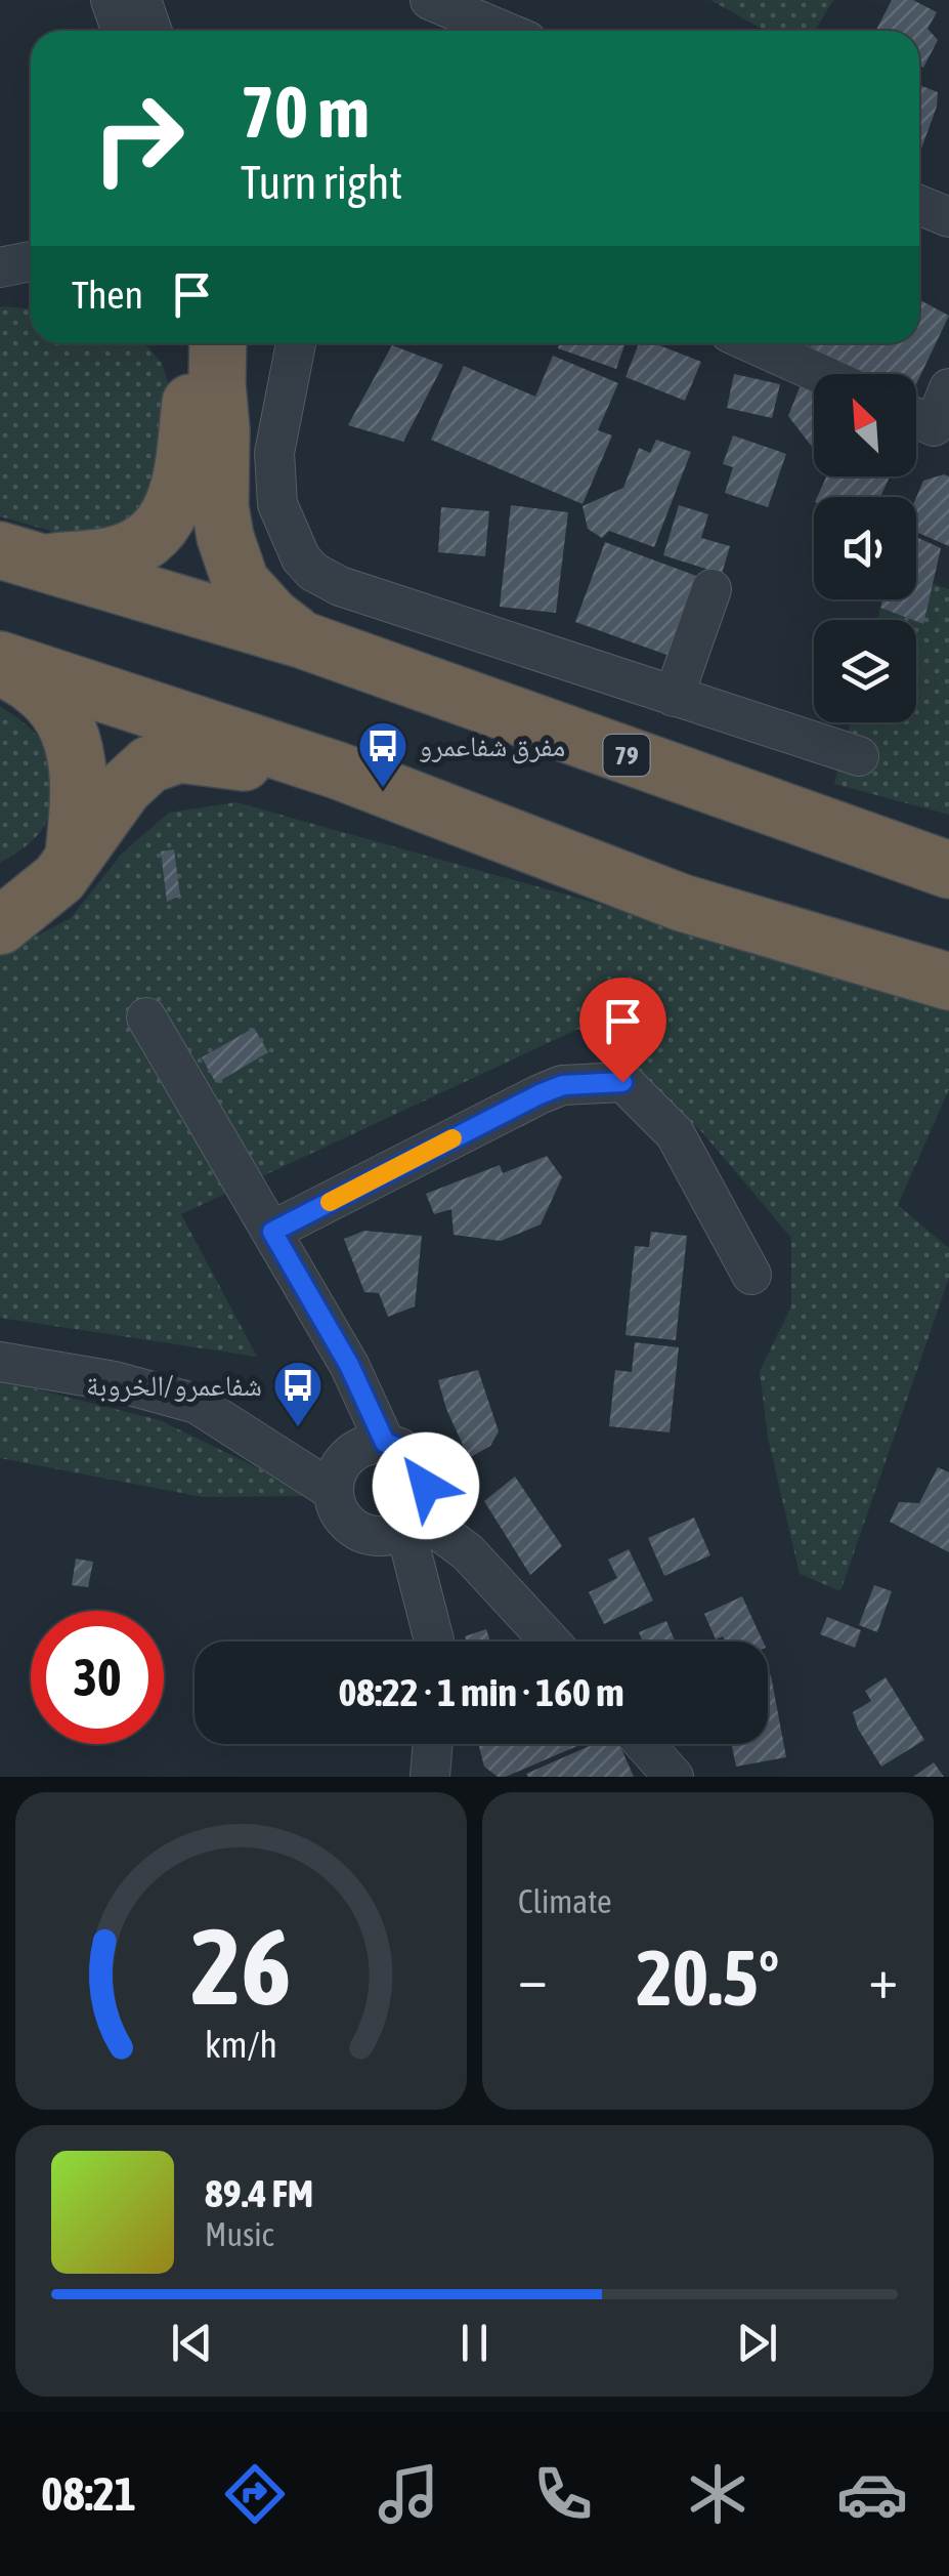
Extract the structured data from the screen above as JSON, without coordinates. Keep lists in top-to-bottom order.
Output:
{
  "streets": {
    "highway": ["79"]
  },
  "places": {
    "bus stop": ["مفرق شفاعمرو", "شفاعمرو/الخروبة"]
  },
  "north": "top left",
  "page": {
    "turn": ["70 m", "Turn right"],
    "then": "Then",
    "limit": "30",
    "trip": "08:22 · 1 min · 160 m",
    "tile": "Climate",
    "heat": ["−", "20.5°", "+"],
    "song": ["89.4 FM", "Music"],
    "tabs": "08:21",
    "gauge": ["26", "km/h"]
  }
}
